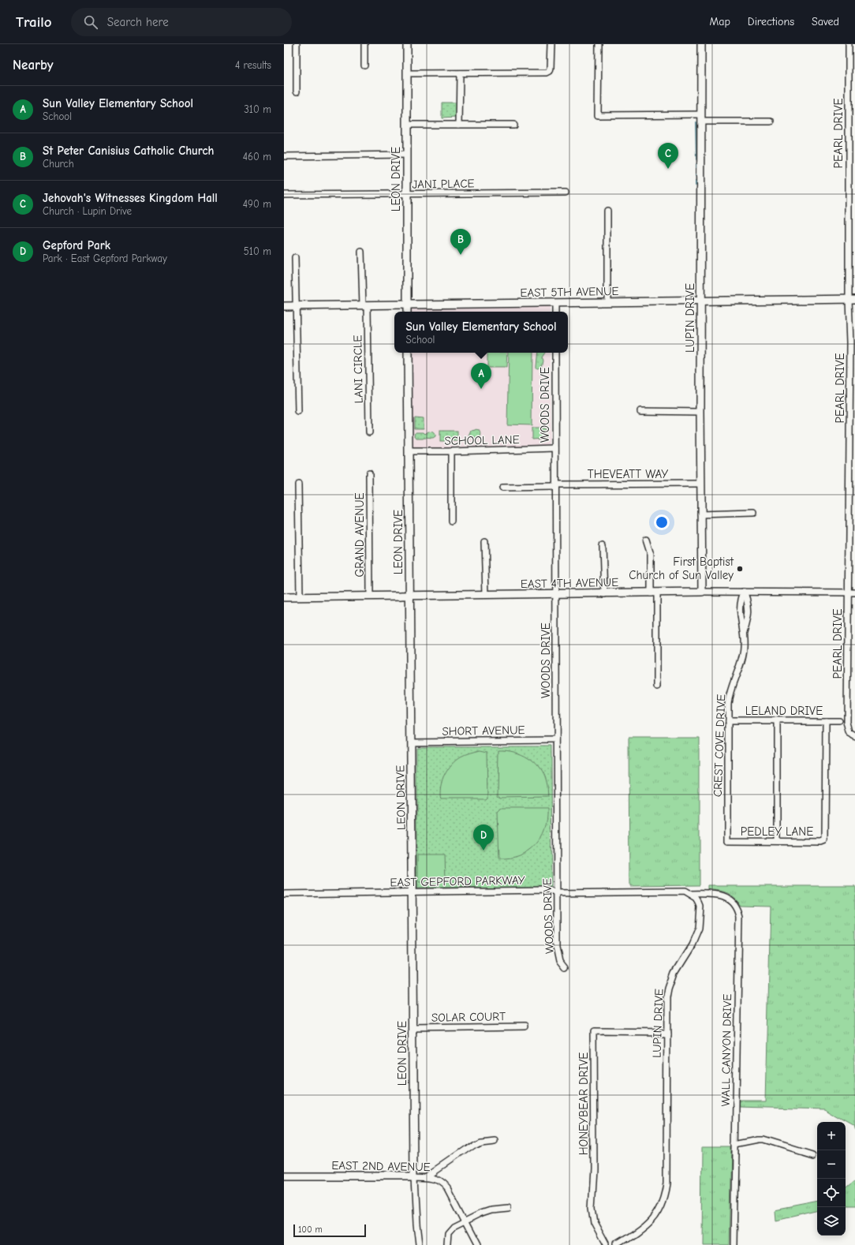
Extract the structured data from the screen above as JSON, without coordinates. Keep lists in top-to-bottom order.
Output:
{
  "streets": {
    "street": [
      "PEARL DRIVE",
      "LEON DRIVE",
      "JANI PLACE",
      "EAST 5TH AVENUE",
      "LUPIN DRIVE",
      "LANI CIRCLE",
      "WOODS DRIVE",
      "SCHOOL LANE",
      "THEVEATT WAY",
      "GRAND AVENUE",
      "EAST 4TH AVENUE",
      "LELAND DRIVE",
      "SHORT AVENUE",
      "CREST COVE DRIVE",
      "PEDLEY LANE",
      "EAST GEPFORD PARKWAY",
      "SOLAR COURT",
      "WALL CANYON DRIVE",
      "HONEYBEAR DRIVE",
      "EAST 2ND AVENUE"
    ]
  },
  "crossings": [
    ["PEARL DRIVE", "EAST 5TH AVENUE"],
    ["PEARL DRIVE", "EAST 4TH AVENUE"],
    ["LEON DRIVE", "JANI PLACE"],
    ["LEON DRIVE", "EAST 5TH AVENUE"],
    ["LEON DRIVE", "SCHOOL LANE"],
    ["LEON DRIVE", "EAST 4TH AVENUE"],
    ["LEON DRIVE", "SHORT AVENUE"],
    ["LEON DRIVE", "EAST GEPFORD PARKWAY"],
    ["LEON DRIVE", "SOLAR COURT"],
    ["LEON DRIVE", "EAST 2ND AVENUE"],
    ["EAST 5TH AVENUE", "LUPIN DRIVE"],
    ["EAST 5TH AVENUE", "LANI CIRCLE"],
    ["LUPIN DRIVE", "THEVEATT WAY"],
    ["LUPIN DRIVE", "EAST 4TH AVENUE"],
    ["LUPIN DRIVE", "EAST GEPFORD PARKWAY"],
    ["LUPIN DRIVE", "WALL CANYON DRIVE"],
    ["LUPIN DRIVE", "HONEYBEAR DRIVE"],
    ["WOODS DRIVE", "SCHOOL LANE"],
    ["WOODS DRIVE", "THEVEATT WAY"],
    ["WOODS DRIVE", "EAST 4TH AVENUE"],
    ["WOODS DRIVE", "SHORT AVENUE"],
    ["WOODS DRIVE", "EAST GEPFORD PARKWAY"],
    ["GRAND AVENUE", "EAST 4TH AVENUE"],
    ["EAST 4TH AVENUE", "CREST COVE DRIVE"],
    ["LELAND DRIVE", "CREST COVE DRIVE"],
    ["LELAND DRIVE", "PEDLEY LANE"],
    ["CREST COVE DRIVE", "PEDLEY LANE"],
    ["EAST GEPFORD PARKWAY", "WALL CANYON DRIVE"]
  ],
  "places": ["First Baptist Church of Sun Valley"],
  "scale_bar": "100 m",
  "page": {
    "header": "Trailo",
    "search": "Search here",
    "nav": ["Map", "Directions", "Saved"],
    "heading": ["Nearby", "4 results"],
    "list": [
      {
        "mark": "A",
        "name": "Sun Valley Elementary School",
        "note": "School",
        "value": "310 m"
      },
      {
        "mark": "B",
        "name": "St Peter Canisius Catholic Church",
        "note": "Church",
        "value": "460 m"
      },
      {
        "mark": "C",
        "name": "Jehovah's Witnesses Kingdom Hall",
        "note": "Church · Lupin Drive",
        "value": "490 m"
      },
      {
        "mark": "D",
        "name": "Gepford Park",
        "note": "Park · East Gepford Parkway",
        "value": "510 m"
      }
    ],
    "pins": [
      "C",
      "B",
      "A",
      "D"
    ],
    "popup": ["Sun Valley Elementary School", "School"],
    "map_buttons": ["+", "−"],
    "scale": "100 m"
  }
}
